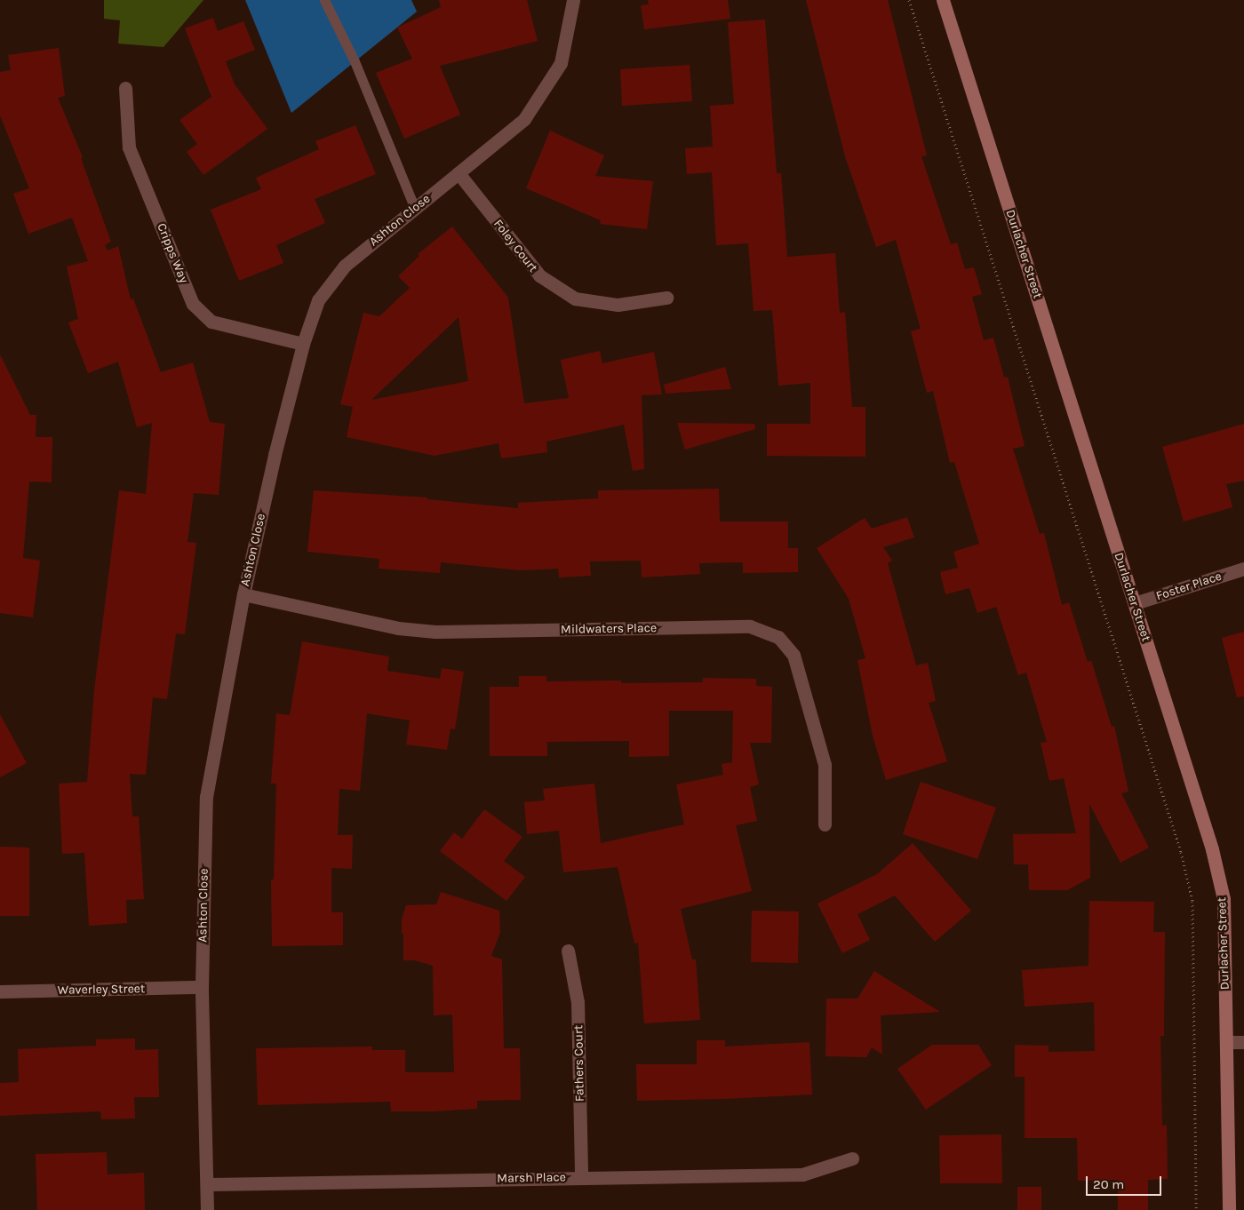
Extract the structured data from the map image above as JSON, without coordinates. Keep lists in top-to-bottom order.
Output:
{
  "streets": {
    "street": [
      "Ashton Close",
      "Foley Court",
      "Cripps Way",
      "Durlacher Street",
      "Foster Place",
      "Mildwaters Place",
      "Waverley Street",
      "Fathers Court",
      "Marsh Place"
    ]
  },
  "crossings": [
    ["Ashton Close", "Foley Court"],
    ["Ashton Close", "Cripps Way"],
    ["Ashton Close", "Mildwaters Place"],
    ["Ashton Close", "Waverley Street"],
    ["Ashton Close", "Marsh Place"],
    ["Durlacher Street", "Foster Place"],
    ["Fathers Court", "Marsh Place"]
  ],
  "scale_bar": "20 m"
}
